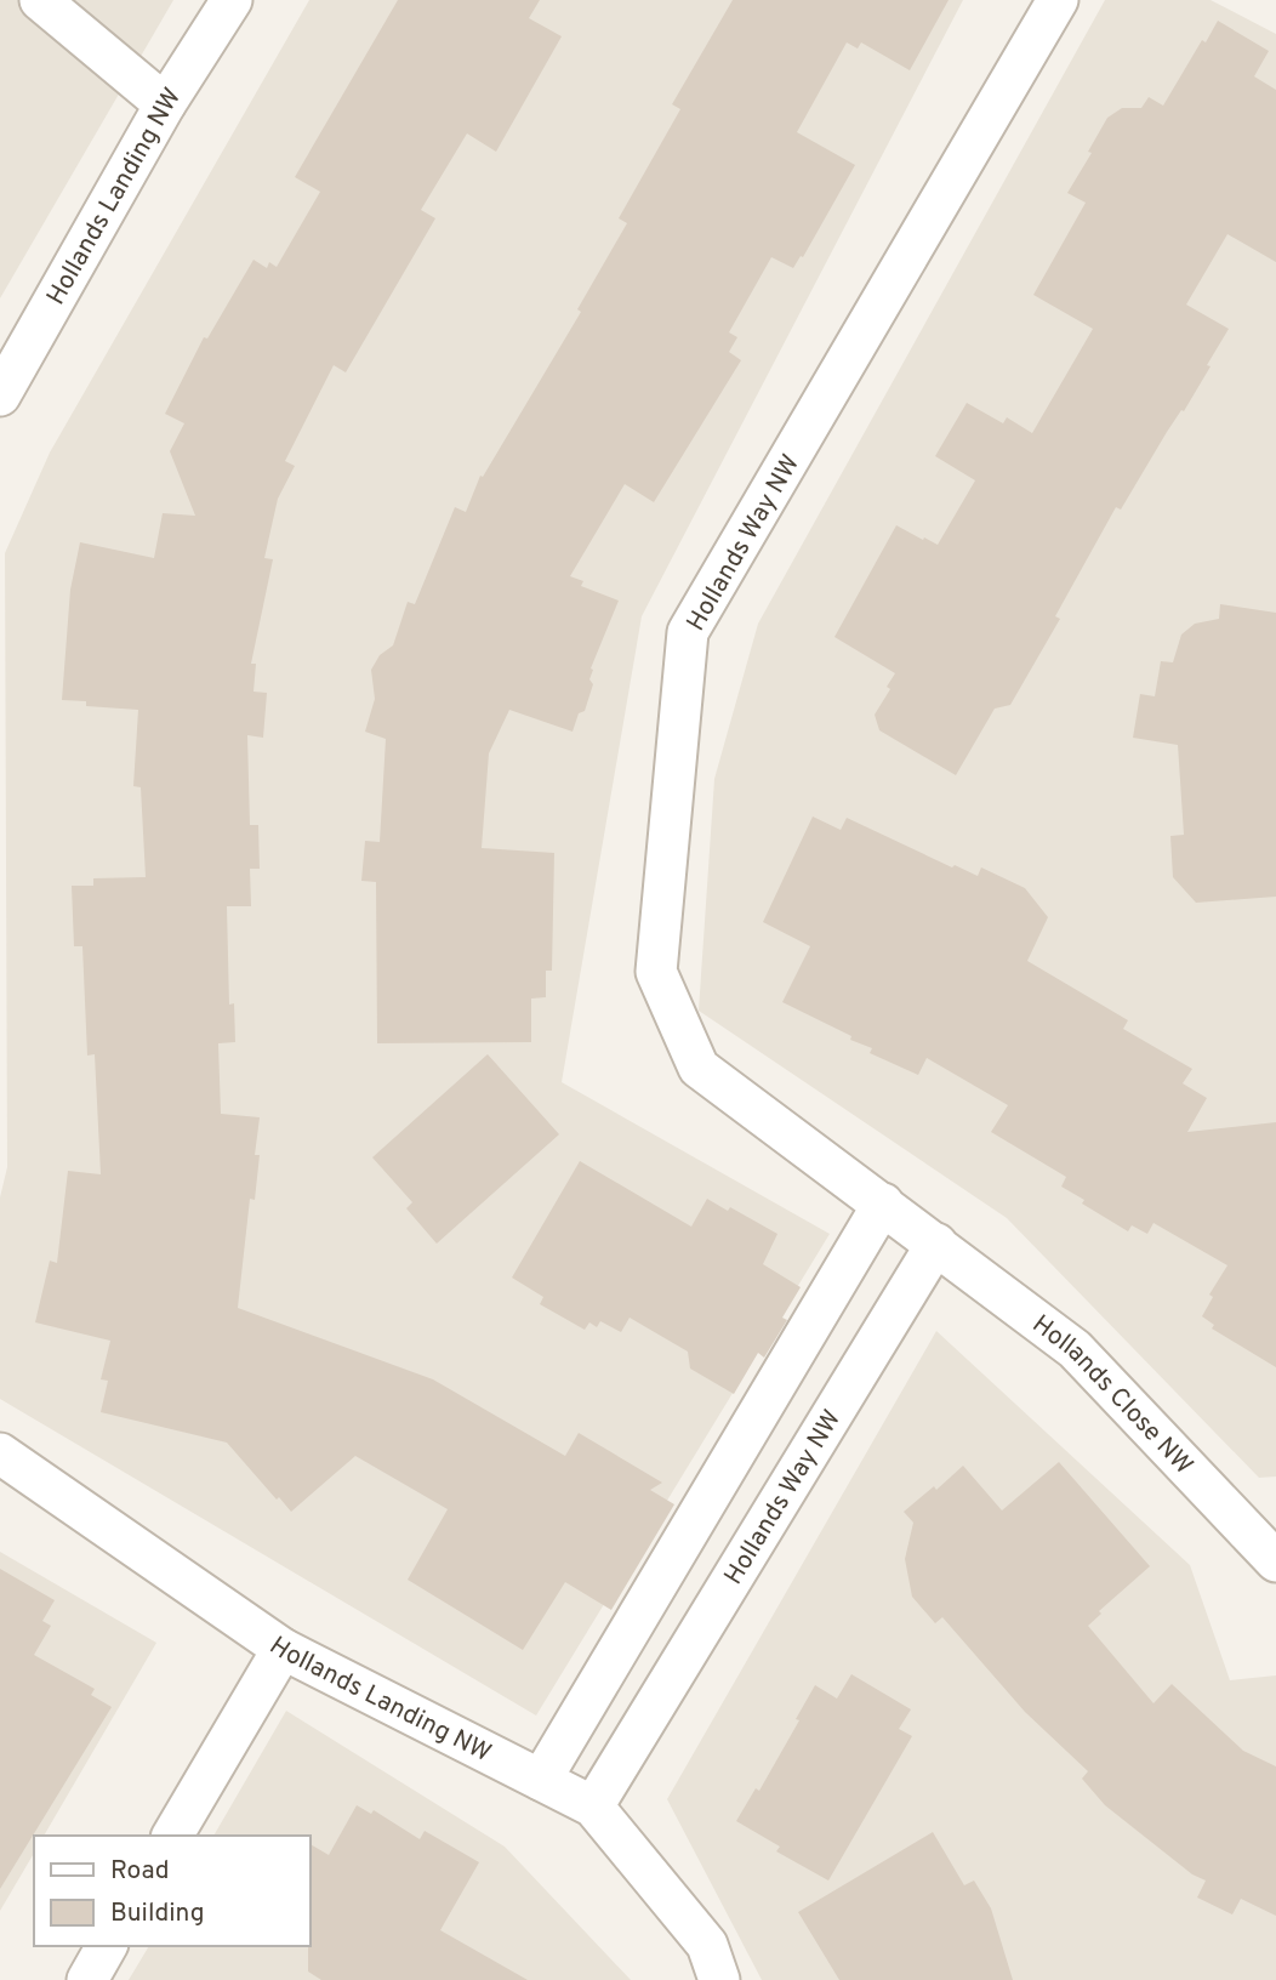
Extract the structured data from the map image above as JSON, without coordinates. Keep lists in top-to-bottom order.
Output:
{
  "streets": {
    "street": ["Hollands Landing NW", "Hollands Way NW", "Hollands Close NW"]
  },
  "crossings": [
    ["Hollands Landing NW", "Hollands Way NW"],
    ["Hollands Way NW", "Hollands Close NW"]
  ],
  "legend": ["Road", "Building"]
}
